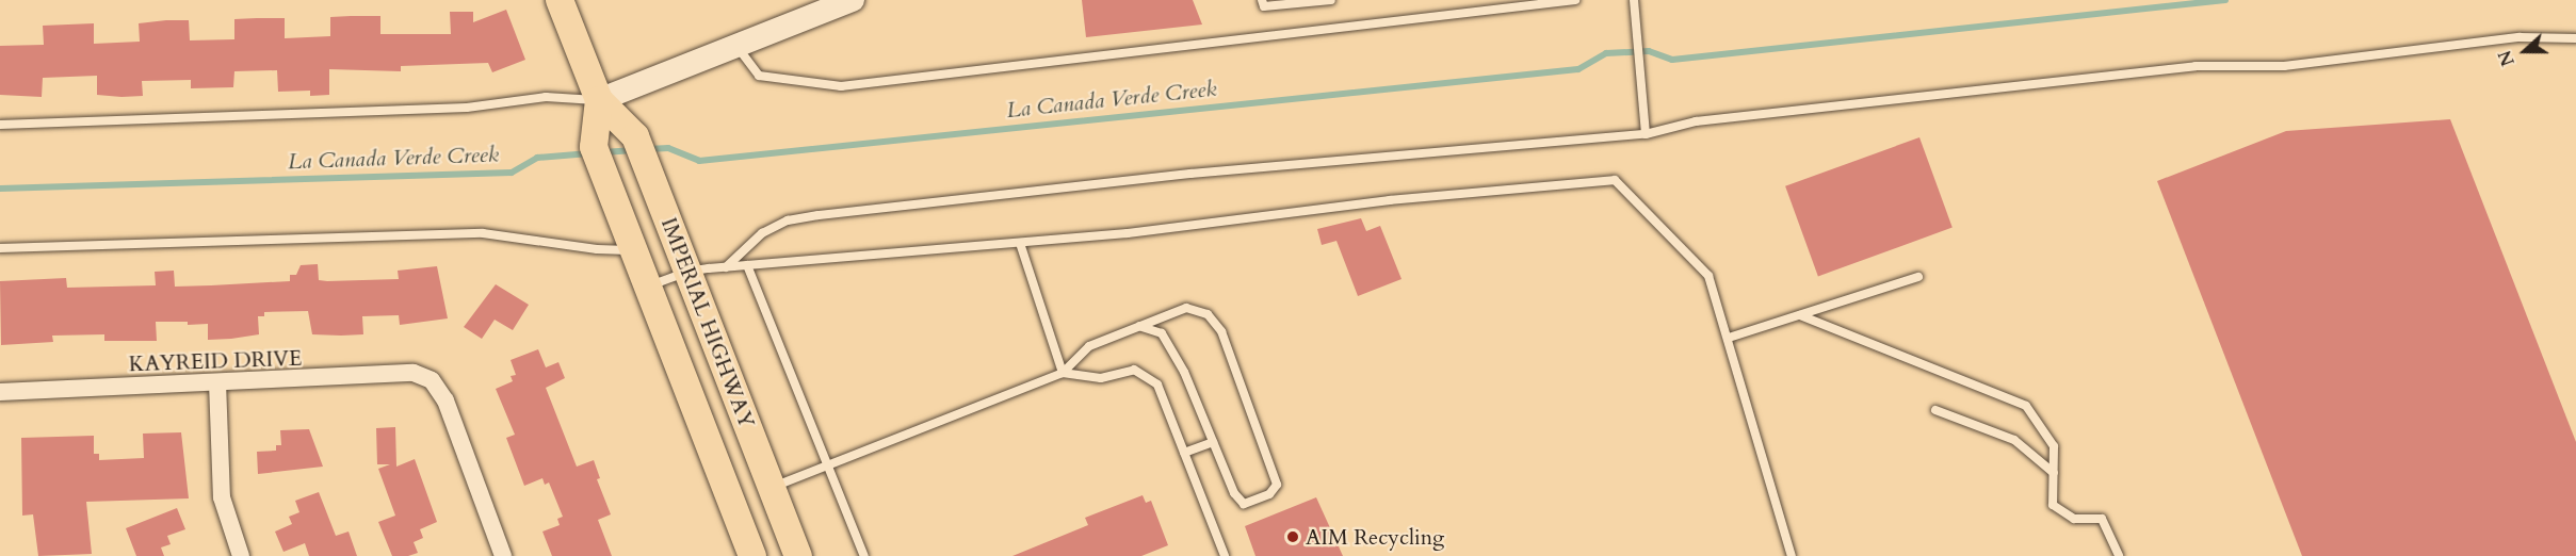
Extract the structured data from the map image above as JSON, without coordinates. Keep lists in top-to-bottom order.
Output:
{
  "streets": {
    "main road": ["IMPERIAL HIGHWAY"],
    "street": ["KAYREID DRIVE"]
  },
  "water": ["La Canada Verde Creek"],
  "places": ["AIM Recycling"],
  "north": "left"
}
